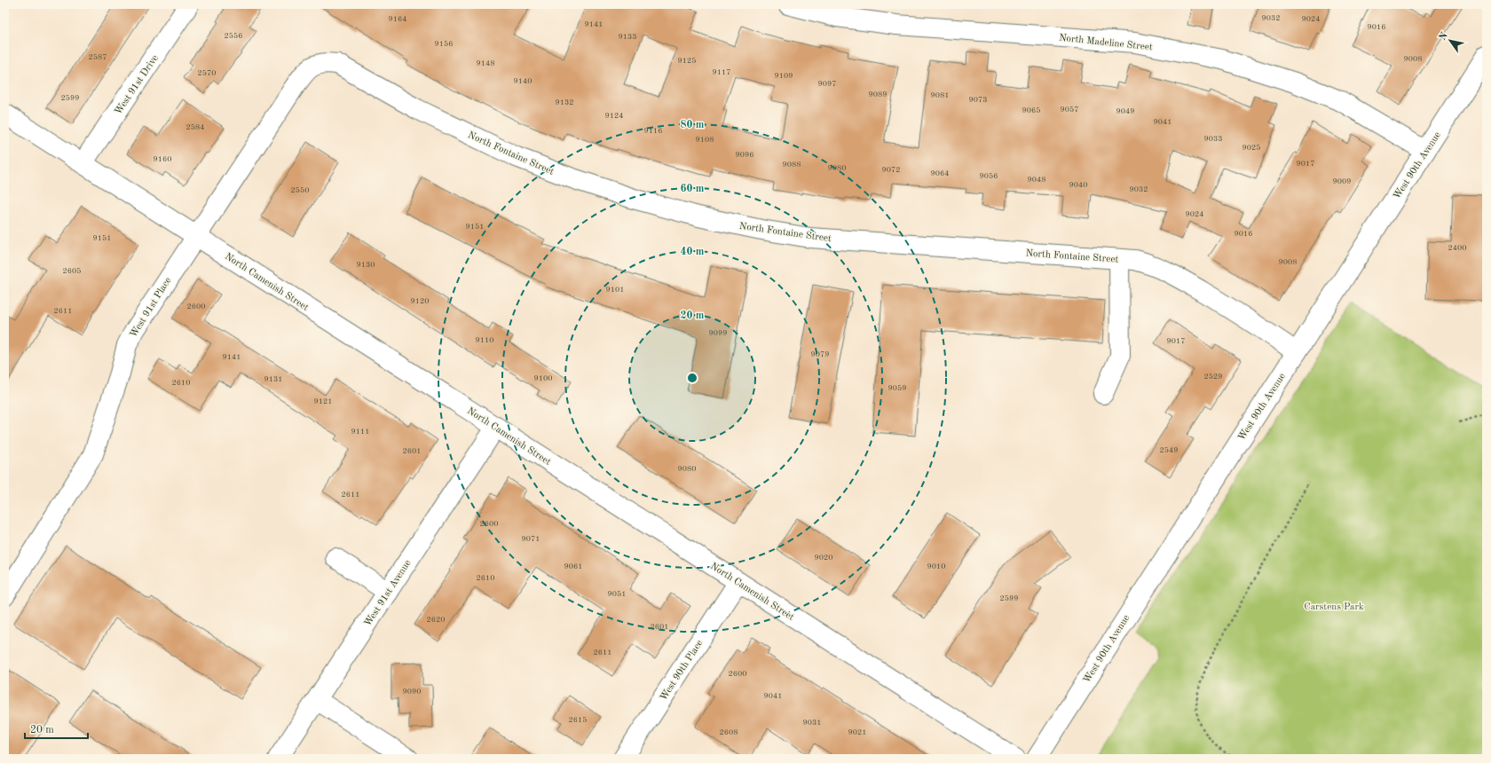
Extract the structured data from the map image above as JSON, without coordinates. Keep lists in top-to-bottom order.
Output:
{
  "streets": {
    "street": [
      "North Madeline Street",
      "West 91st Drive",
      "North Fontaine Street",
      "West 90th Avenue",
      "North Camenish Street",
      "West 91st Place",
      "West 91st Avenue",
      "West 90th Place"
    ]
  },
  "crossings": [
    ["North Madeline Street", "West 90th Avenue"],
    ["West 91st Drive", "North Camenish Street"],
    ["North Fontaine Street", "West 90th Avenue"],
    ["North Fontaine Street", "West 91st Place"],
    ["North Camenish Street", "West 91st Place"],
    ["North Camenish Street", "West 91st Avenue"],
    ["North Camenish Street", "West 90th Place"]
  ],
  "parks": ["Carstens Park"],
  "house_numbers": [
    "9032",
    "9164",
    "9024",
    "9141",
    "9016",
    "2556",
    "9133",
    "9156",
    "2587",
    "9008",
    "9125",
    "9148",
    "9117",
    "2570",
    "9109",
    "9140",
    "9097",
    "9089",
    "9081",
    "2599",
    "9073",
    "9132",
    "9057",
    "9065",
    "9049",
    "9124",
    "9041",
    "2584",
    "9116",
    "9033",
    "9108",
    "9025",
    "9096",
    "9160",
    "9017",
    "9088",
    "9080",
    "9072",
    "9064",
    "9056",
    "9048",
    "9009",
    "9040",
    "9032",
    "2550",
    "9024",
    "9151",
    "9016",
    "9151",
    "2400",
    "9008",
    "9130",
    "2605",
    "9101",
    "9120",
    "2600",
    "2611",
    "9099",
    "9110",
    "9017",
    "9079",
    "9141",
    "2529",
    "9100",
    "9131",
    "2610",
    "9059",
    "9121",
    "9111",
    "2549",
    "2601",
    "9080",
    "2611",
    "2600",
    "9071",
    "9020",
    "9061",
    "9010",
    "2610",
    "9051",
    "2599",
    "2620",
    "2601",
    "2611",
    "2600",
    "9090",
    "9041",
    "2615",
    "9031",
    "2608",
    "9021"
  ],
  "scale_bar": "20 m",
  "north": "top left",
  "rings": [
    "80 m",
    "60 m",
    "40 m",
    "20 m"
  ]
}
